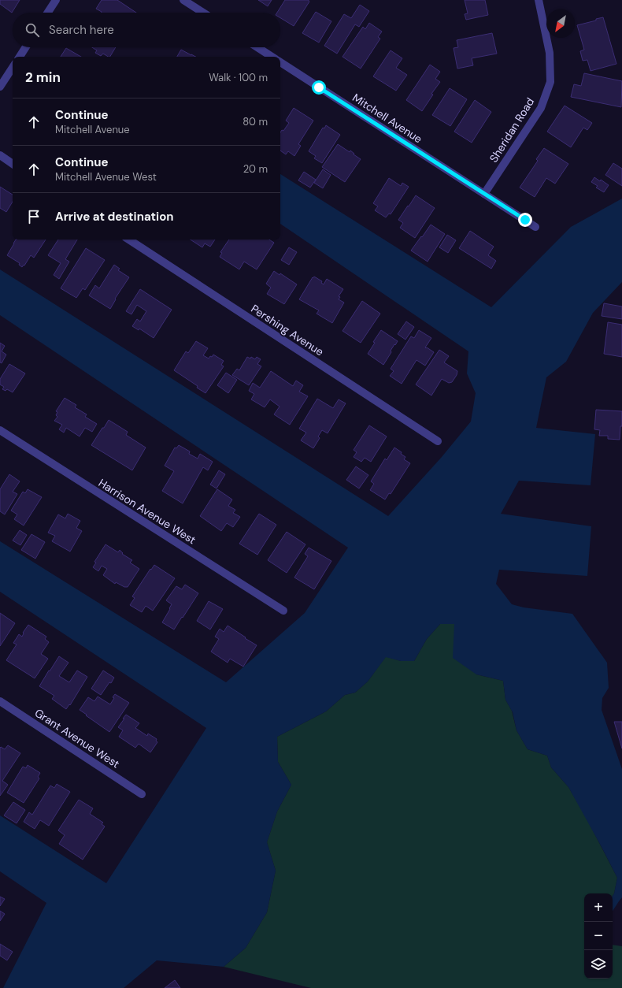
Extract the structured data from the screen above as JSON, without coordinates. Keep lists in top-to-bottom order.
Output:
{
  "streets": {
    "street": [
      "Mitchell Avenue",
      "Sheridan Road",
      "Pershing Avenue",
      "Harrison Avenue West",
      "Grant Avenue West"
    ]
  },
  "crossings": [
    ["Mitchell Avenue", "Sheridan Road"]
  ],
  "north": "bottom left",
  "page": {
    "search": "Search here",
    "heading": ["2 min", "Walk · 100 m"],
    "list": [
      ["Continue", "Mitchell Avenue", "80 m"],
      ["Continue", "Mitchell Avenue West", "20 m"],
      "Arrive at destination"
    ],
    "map_buttons": ["+", "−"]
  }
}
